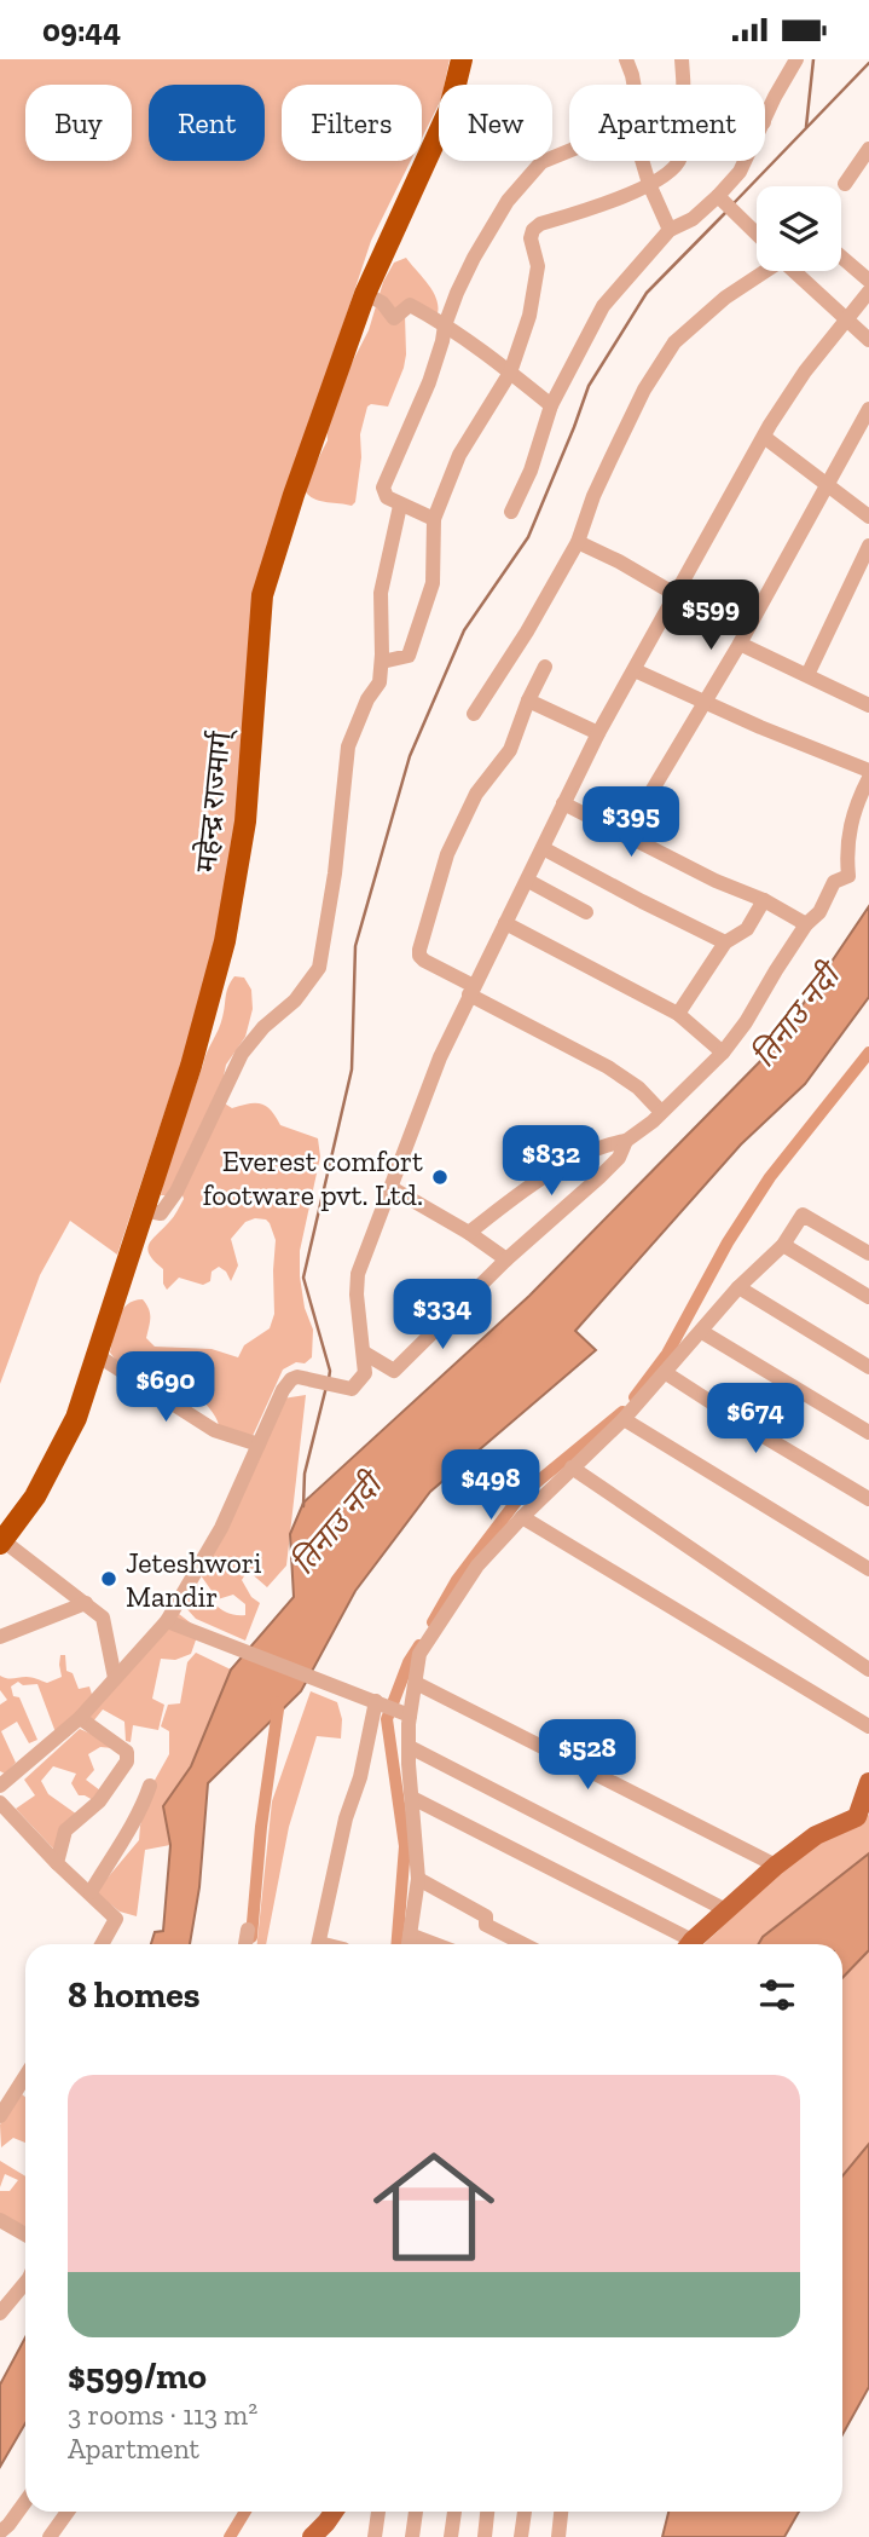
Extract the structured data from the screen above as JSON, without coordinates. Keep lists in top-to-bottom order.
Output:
{
  "streets": {
    "highway": ["महेन्द्र राज्मार्ग्"]
  },
  "water": ["तिनाउ नदी"],
  "places": ["Everest comfort footware pvt. Ltd.", "Jeteshwori Mandir"],
  "page": {
    "status": "09:44",
    "chip": [
      "Buy",
      "Rent",
      "Filters",
      "New",
      "Apartment"
    ],
    "price": [
      "$599",
      "$395",
      "$832",
      "$334",
      "$690",
      "$674",
      "$498",
      "$528"
    ],
    "heading": "8 homes",
    "list": [
      {
        "name": "$599/mo",
        "note": "3 rooms · 113 m² · Apartment"
      }
    ]
  }
}
